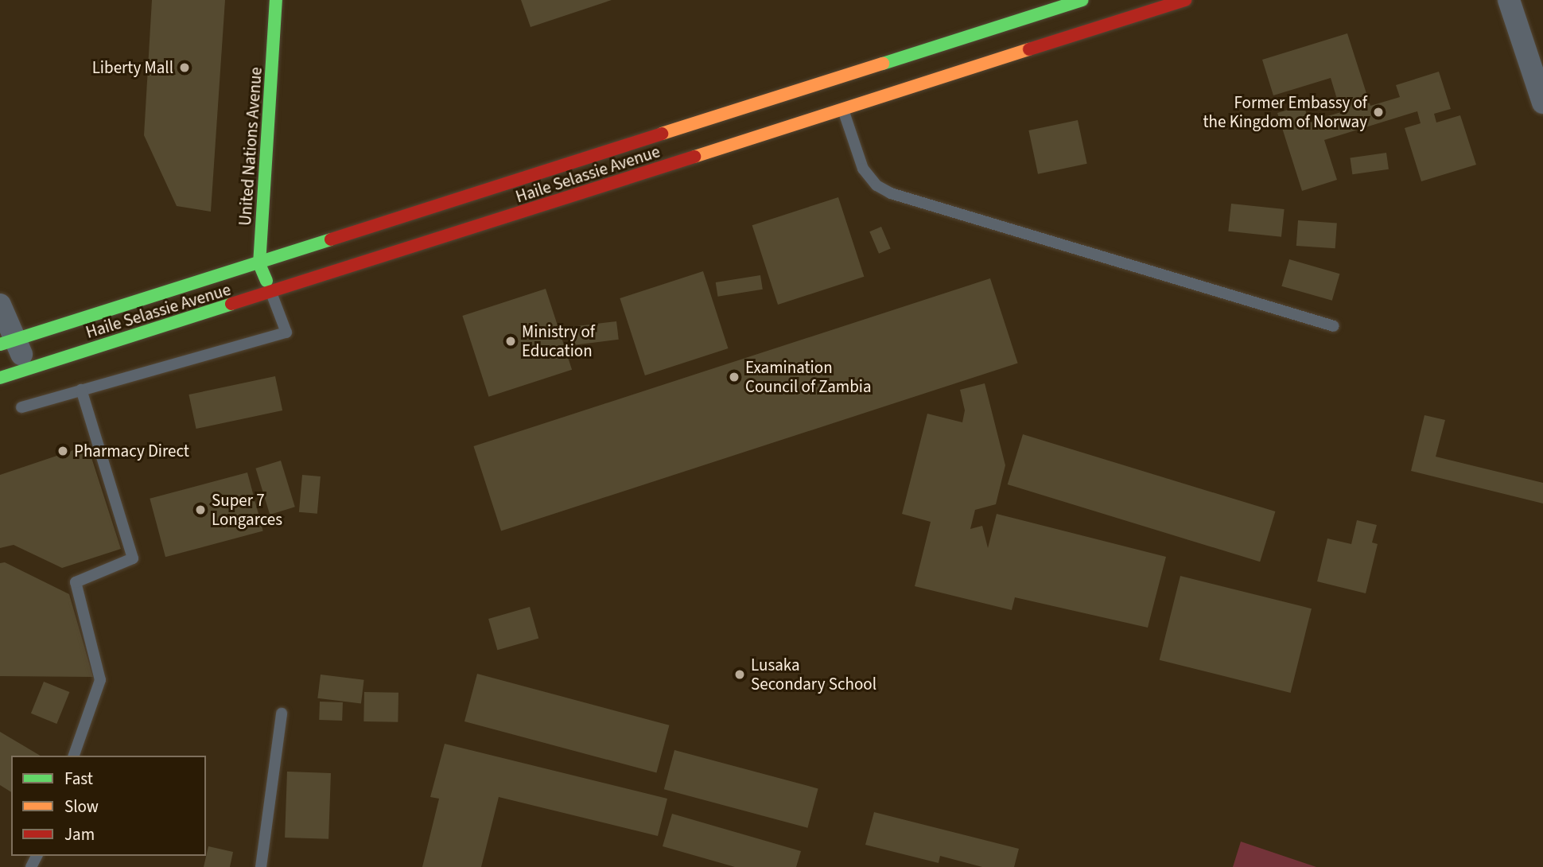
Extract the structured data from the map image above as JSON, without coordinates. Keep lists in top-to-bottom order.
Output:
{
  "streets": {
    "main road": ["United Nations Avenue", "Haile Selassie Avenue"]
  },
  "crossings": [
    ["United Nations Avenue", "Haile Selassie Avenue"]
  ],
  "places": [
    "Liberty Mall",
    "Former Embassy of the Kingdom of Norway",
    "Ministry of Education",
    "Examination Council of Zambia",
    "Pharmacy Direct",
    "Super 7 Longarces",
    "Lusaka Secondary School"
  ],
  "legend": ["Fast", "Slow", "Jam"]
}
